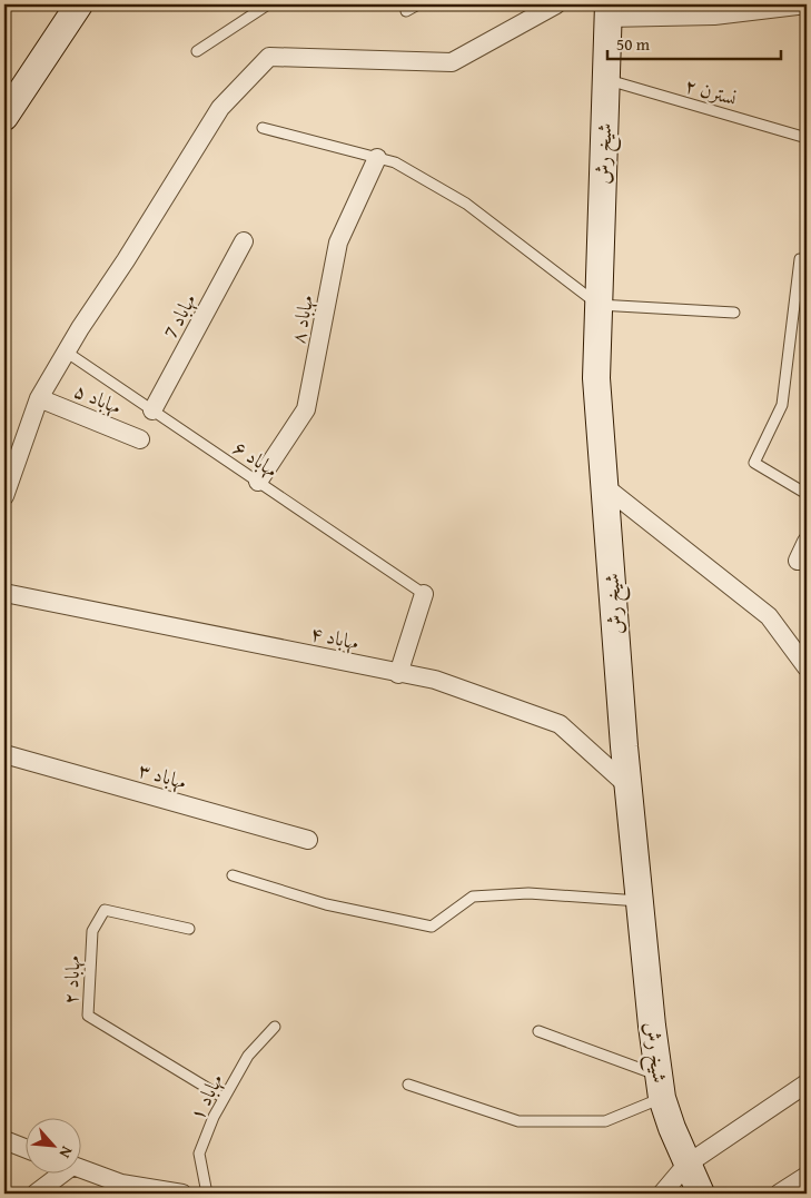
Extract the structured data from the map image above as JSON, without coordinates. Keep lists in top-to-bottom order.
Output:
{
  "streets": {
    "street": [
      "شیخ رش",
      "مهاباد 7",
      "مهاباد ۸",
      "مهاباد ۵",
      "مهاباد ۴",
      "مهاباد ۳"
    ],
    "lane": [
      "نسترن ۲",
      "مهاباد ۶",
      "مهاباد ۲",
      "مهاباد ۱"
    ]
  },
  "crossings": [
    ["نسترن ۲", "شیخ رش"],
    ["شیخ رش", "مهاباد ۴"],
    ["مهاباد 7", "مهاباد ۶"],
    ["مهاباد ۸", "مهاباد ۶"],
    ["مهاباد ۲", "مهاباد ۱"]
  ],
  "scale_bar": "50 m",
  "north": "bottom right"
}
